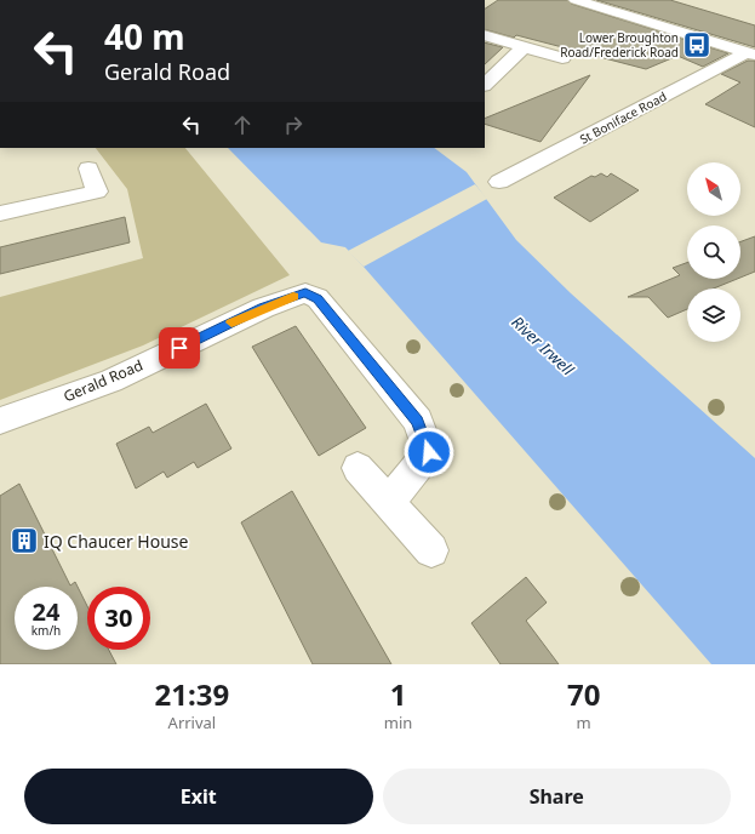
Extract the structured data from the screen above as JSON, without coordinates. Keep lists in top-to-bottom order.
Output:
{
  "streets": {
    "street": ["St Boniface Road", "Gerald Road"]
  },
  "water": ["River Irwell"],
  "places": {
    "bus stop": ["Lower Broughton Road/Frederick Road"],
    "building": ["IQ Chaucer House"]
  },
  "north": "top left",
  "page": {
    "turn": ["40 m", "Gerald Road"],
    "speed": "24 km/h",
    "limit": "30",
    "eta": [
      "21:39",
      "Arrival",
      "1",
      "min",
      "70",
      "m"
    ],
    "buttons": ["Exit", "Share"]
  }
}
